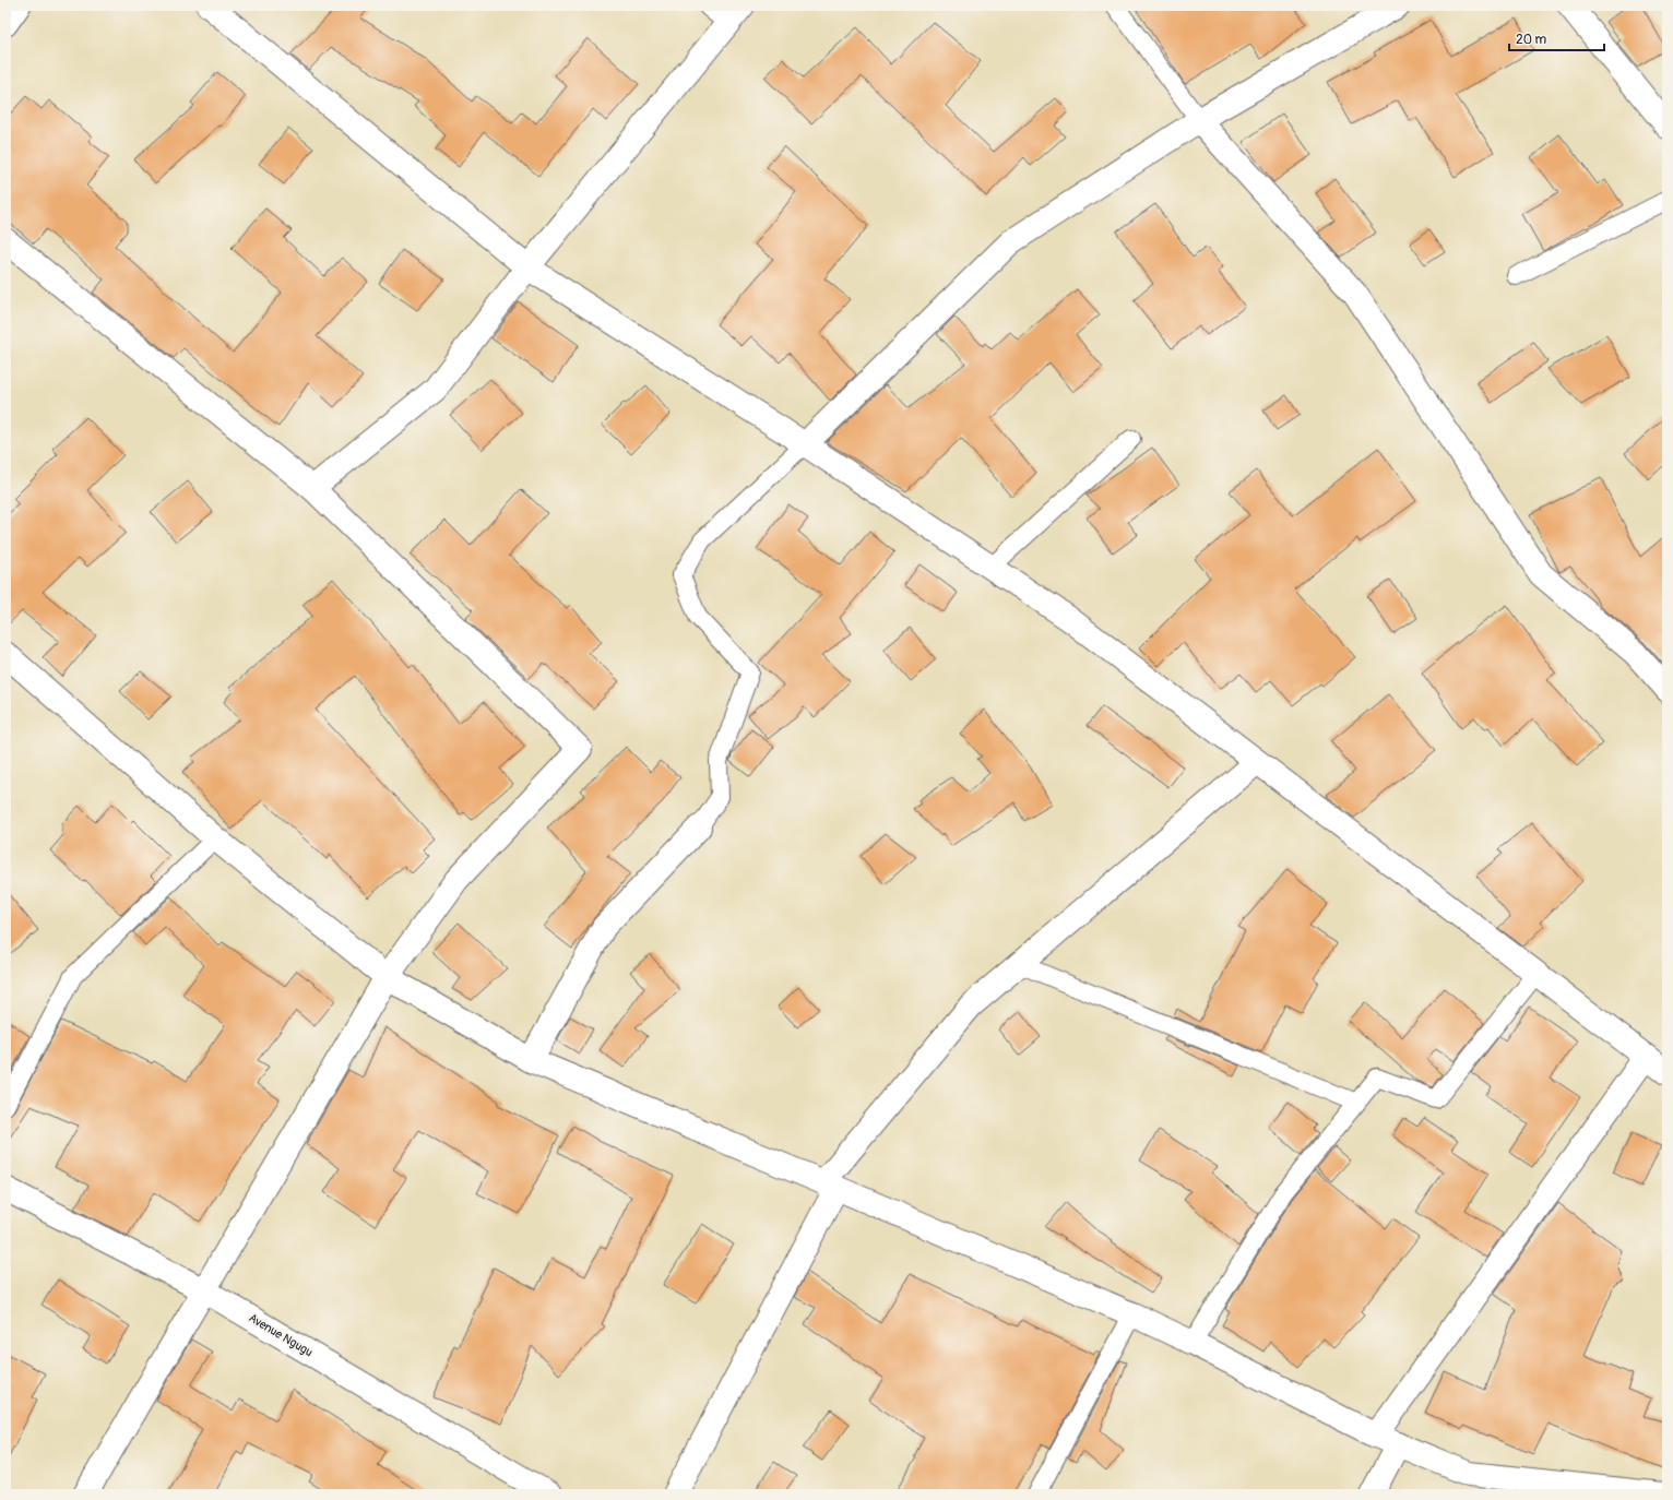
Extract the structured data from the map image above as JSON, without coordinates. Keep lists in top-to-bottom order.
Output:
{
  "streets": {
    "street": ["Avenue Ngugu"]
  },
  "scale_bar": "20 m"
}
